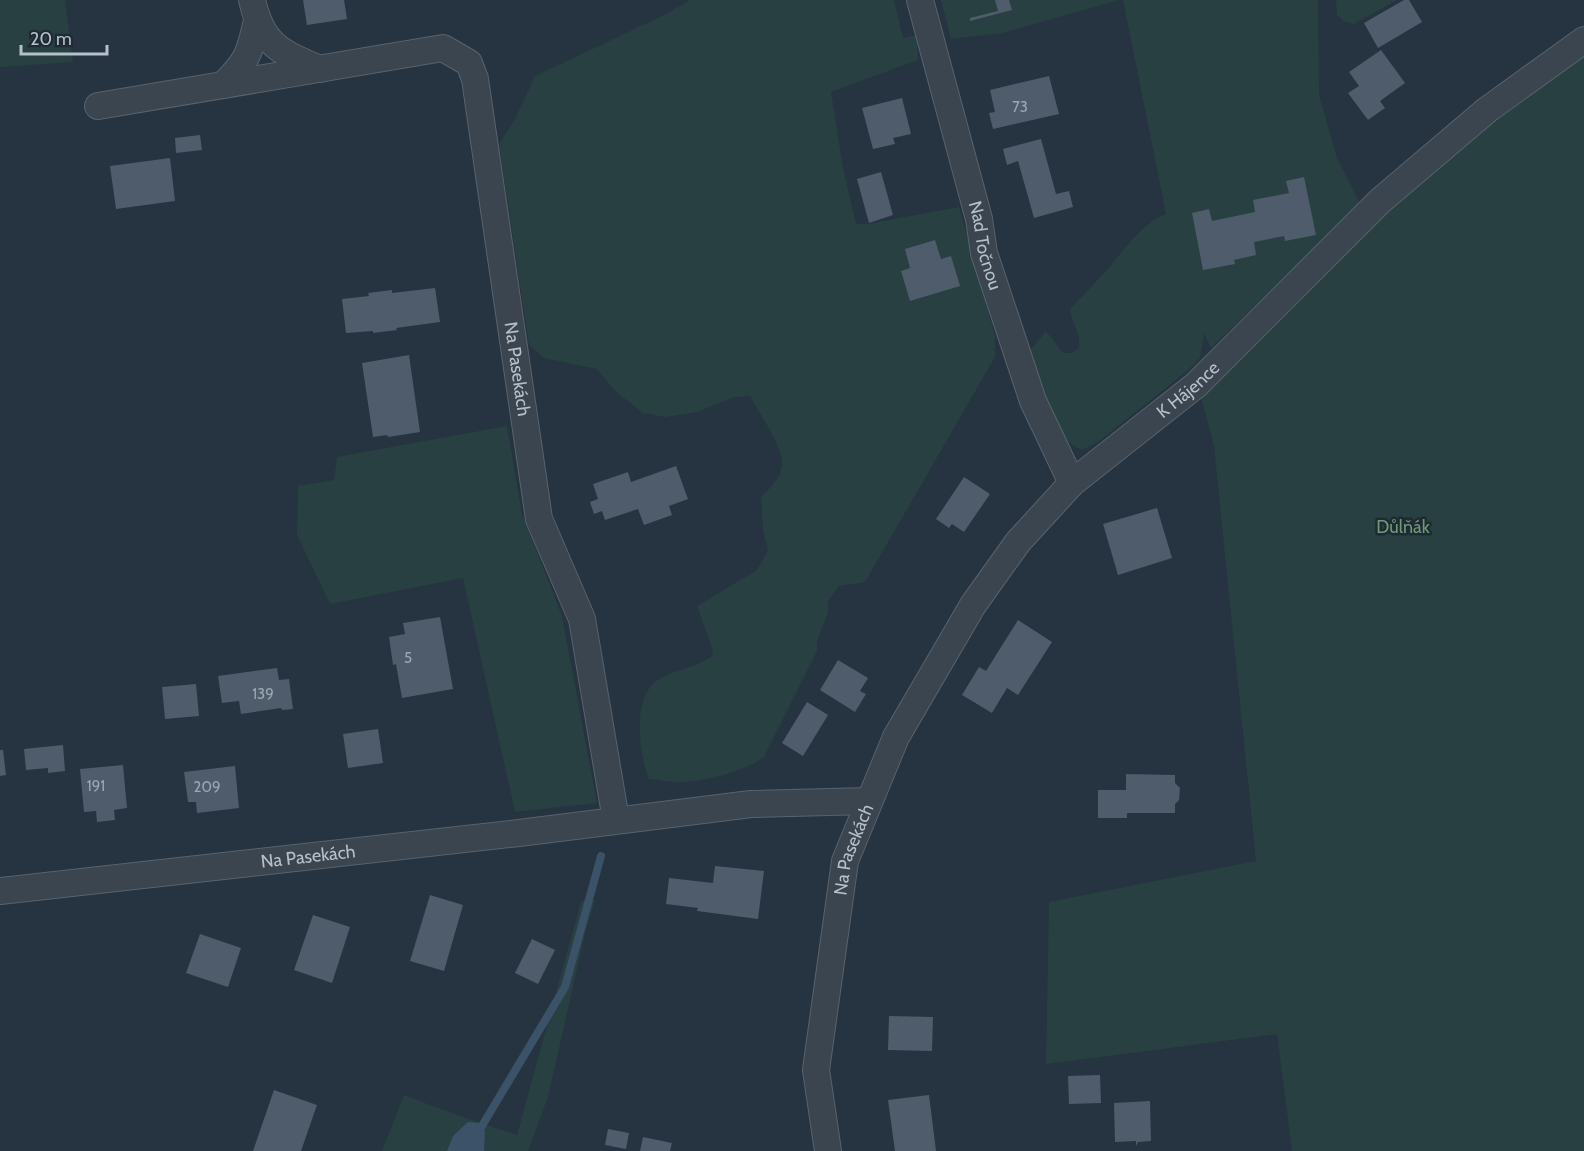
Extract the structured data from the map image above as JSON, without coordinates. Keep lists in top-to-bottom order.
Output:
{
  "streets": {
    "street": ["Nad Točnou", "Na Pasekách", "K Hájence"]
  },
  "crossings": [
    ["Nad Točnou", "K Hájence"],
    ["Na Pasekách", "K Hájence"]
  ],
  "parks": ["Důlňák"],
  "house_numbers": [
    "73",
    "5",
    "139",
    "191",
    "209"
  ],
  "scale_bar": "20 m"
}
